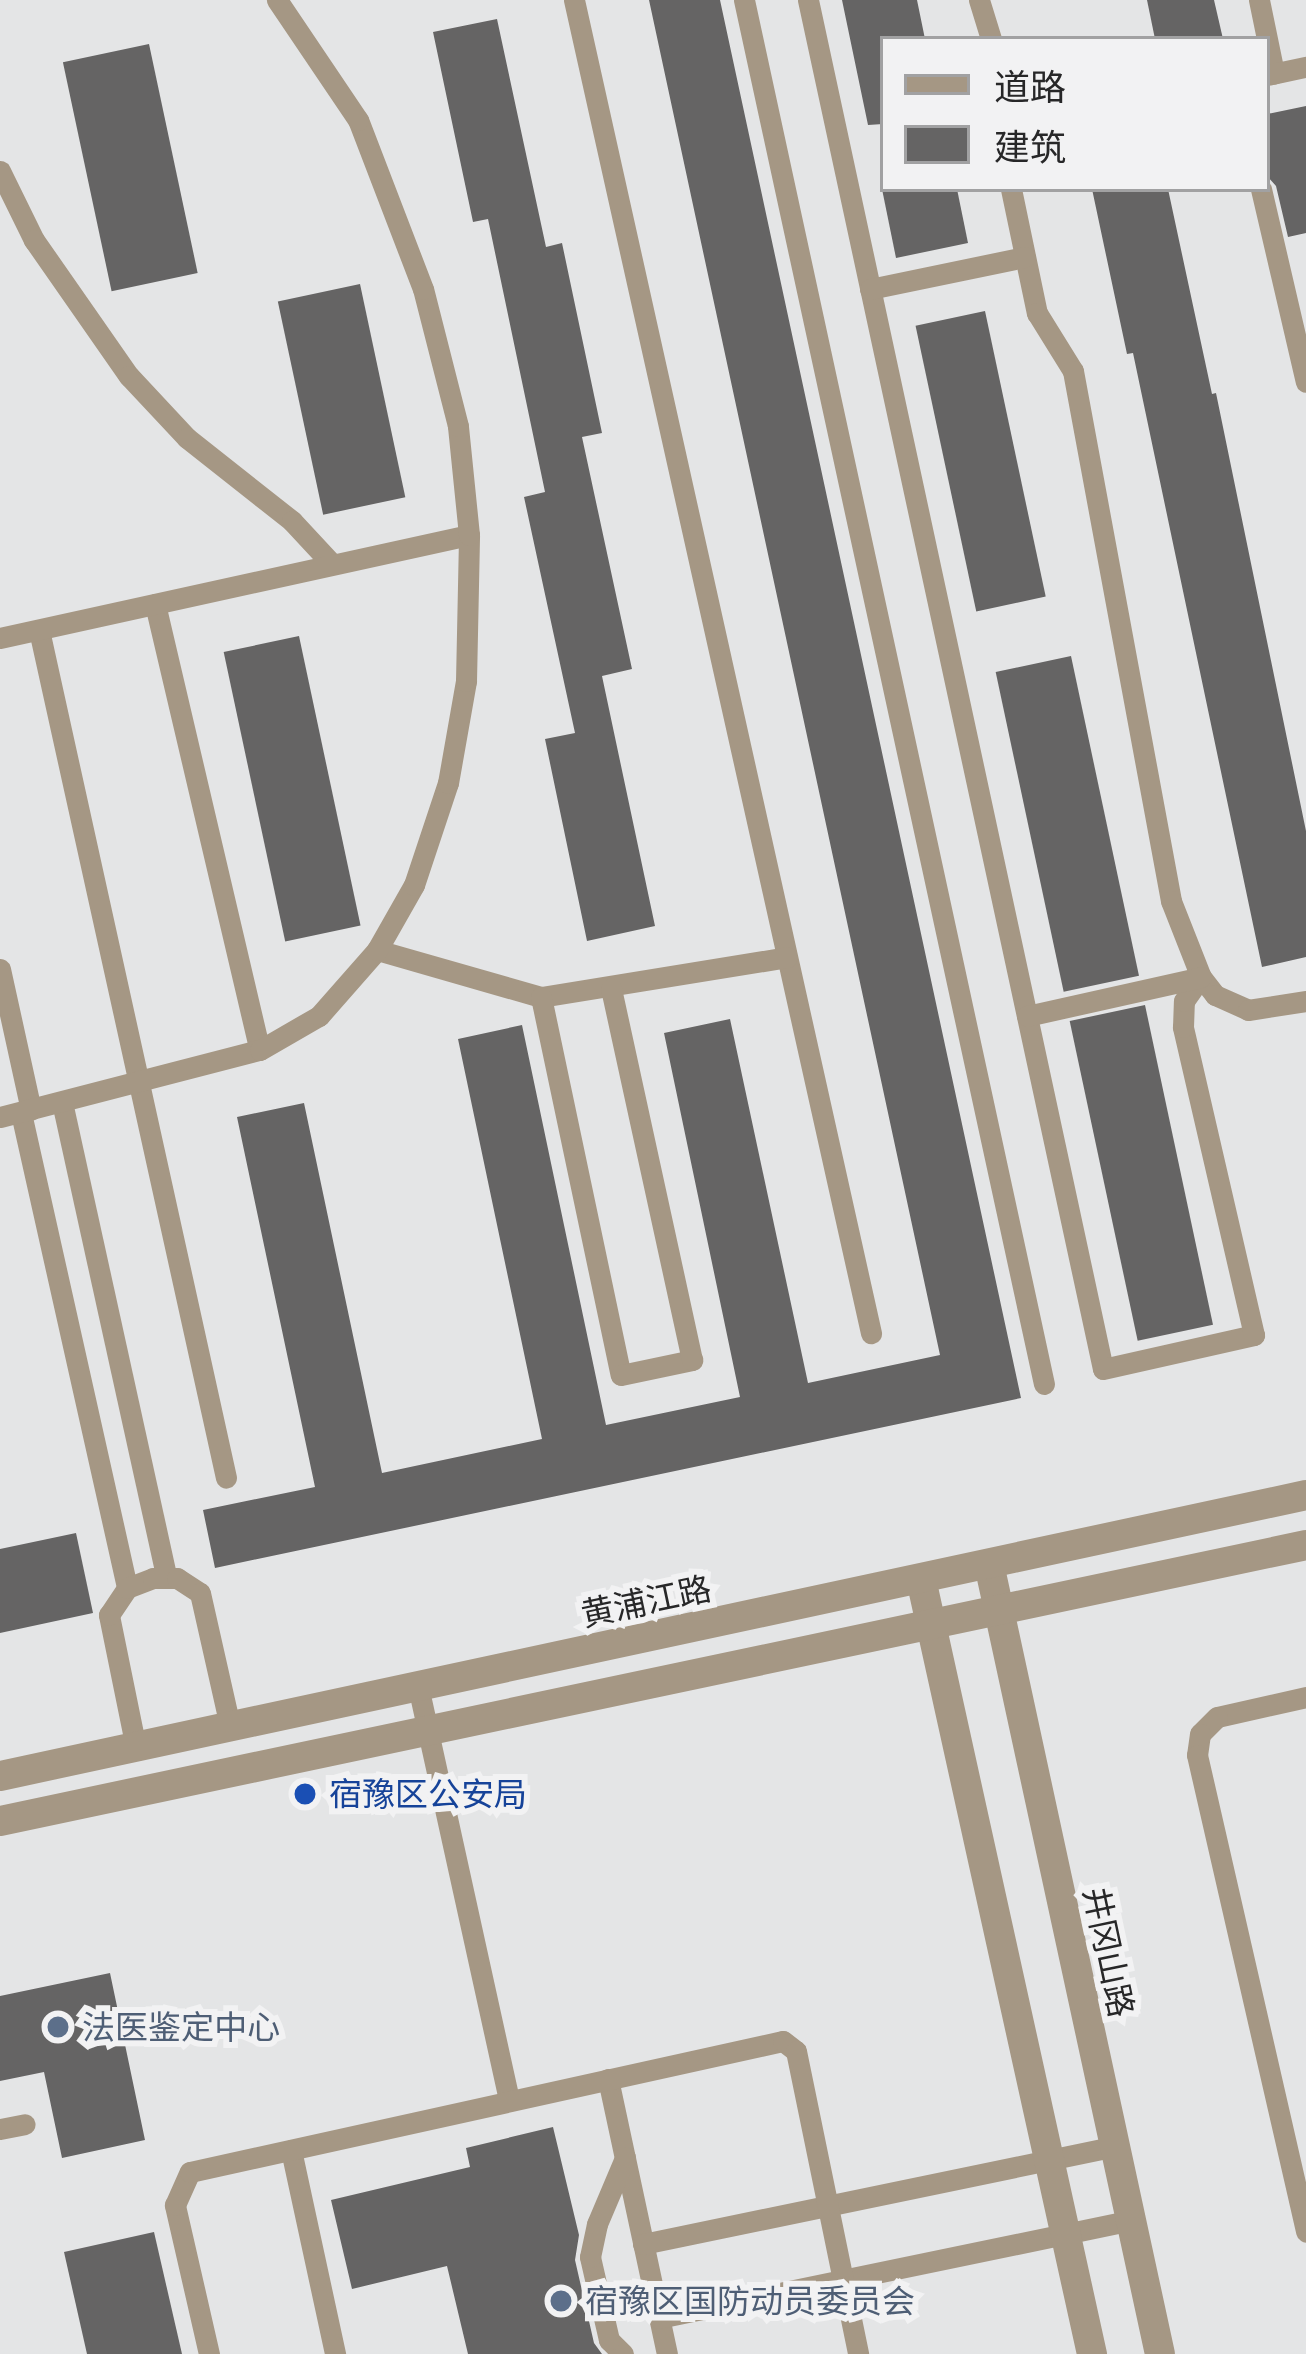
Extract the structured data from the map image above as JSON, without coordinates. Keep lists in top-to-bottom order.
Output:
{
  "streets": {
    "street": ["黄浦江路", "井冈山路"]
  },
  "crossings": [
    ["黄浦江路", "井冈山路"]
  ],
  "places": ["宿豫区公安局", "法医鉴定中心", "宿豫区国防动员委员会"],
  "legend": ["道路", "建筑"]
}
